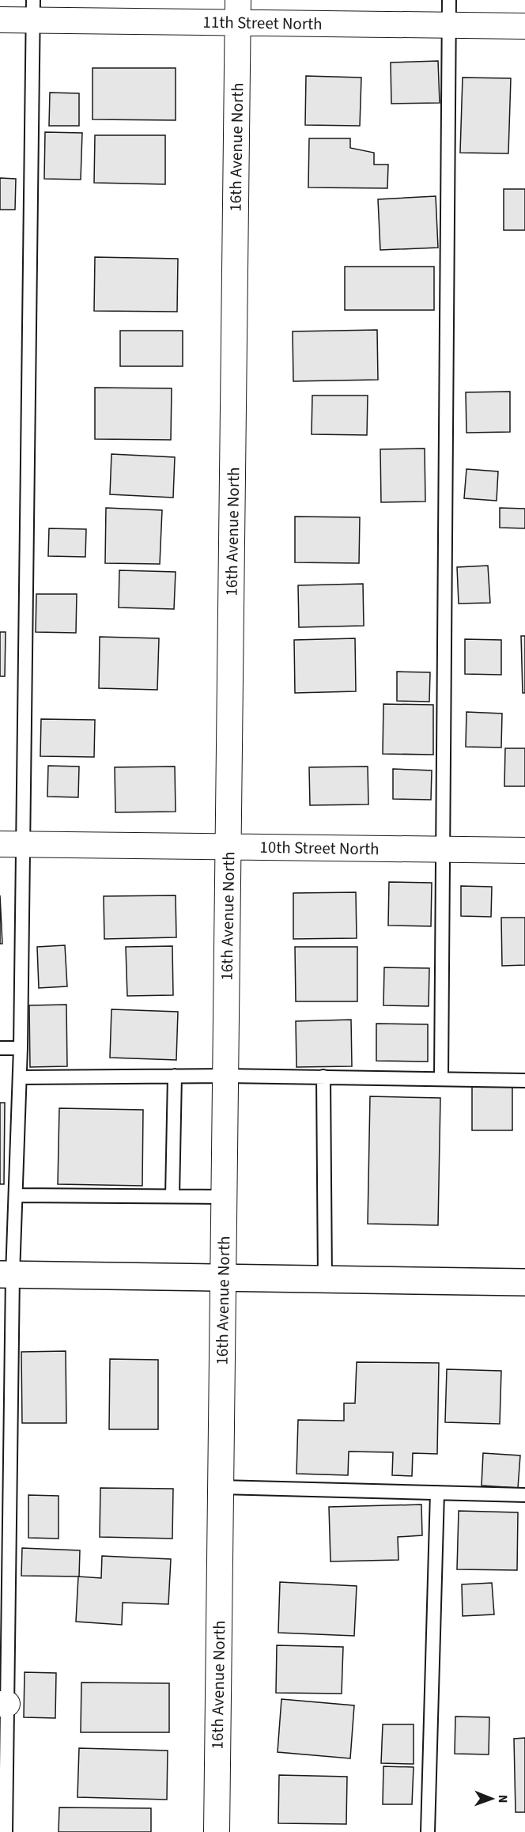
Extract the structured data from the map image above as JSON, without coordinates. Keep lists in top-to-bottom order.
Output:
{
  "streets": {
    "street": ["11th Street North", "16th Avenue North", "10th Street North"]
  },
  "crossings": [
    ["11th Street North", "16th Avenue North"],
    ["16th Avenue North", "10th Street North"]
  ],
  "north": "right"
}
